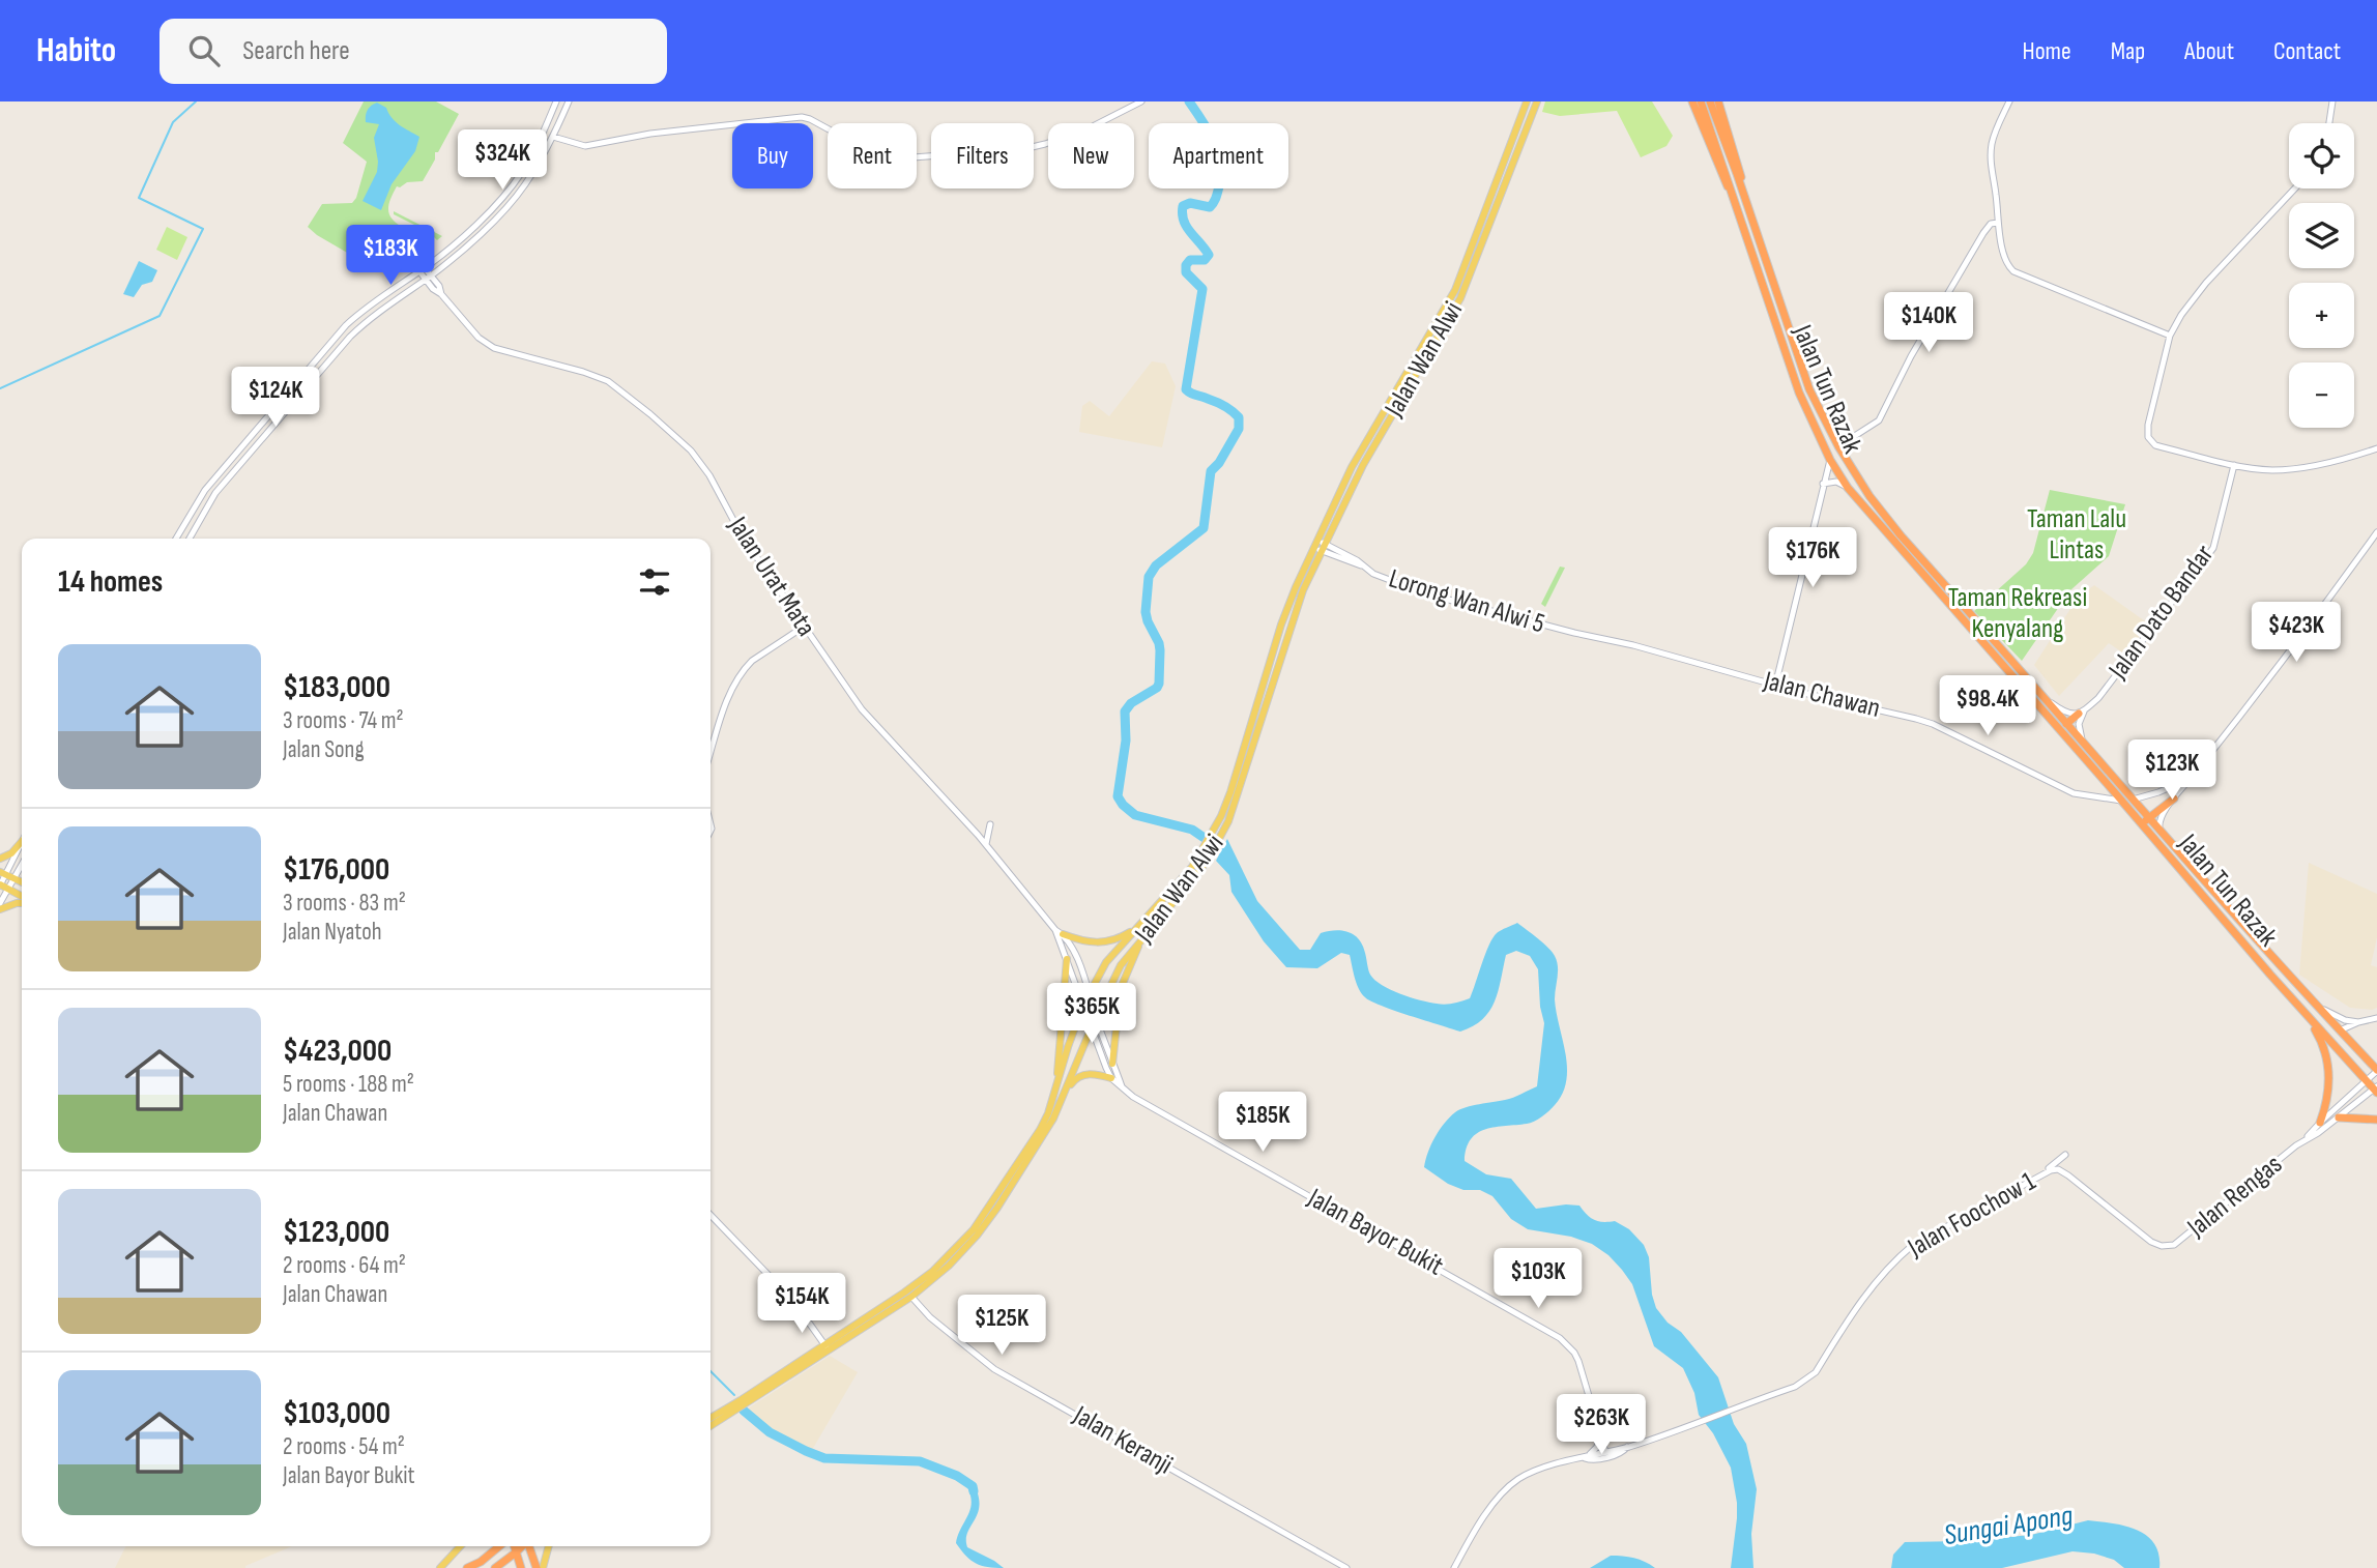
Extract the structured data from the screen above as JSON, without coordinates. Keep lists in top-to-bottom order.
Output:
{
  "streets": {
    "highway": ["Jalan Tun Razak"],
    "main road": ["Jalan Wan Alwi"],
    "street": [
      "Jalan Urat Mata",
      "Lorong Wan Alwi 5",
      "Jalan Dato Bandar",
      "Jalan Chawan",
      "Jalan Rengas",
      "Jalan Foochow 1",
      "Jalan Bayor Bukit",
      "Jalan Keranji"
    ]
  },
  "crossings": [
    ["Jalan Wan Alwi", "Lorong Wan Alwi 5"],
    ["Jalan Wan Alwi", "Jalan Keranji"],
    ["Jalan Tun Razak", "Jalan Chawan"],
    ["Jalan Tun Razak", "Jalan Rengas"],
    ["Lorong Wan Alwi 5", "Jalan Chawan"],
    ["Jalan Rengas", "Jalan Foochow 1"]
  ],
  "water": ["Sungai Apong"],
  "parks": ["Taman Lalu Lintas", "Taman Rekreasi Kenyalang"],
  "page": {
    "header": "Habito",
    "search": "Search here",
    "nav": [
      "Home",
      "Map",
      "About",
      "Contact"
    ],
    "map_buttons": ["+", "−"],
    "chip": [
      "Buy",
      "Rent",
      "Filters",
      "New",
      "Apartment"
    ],
    "price": [
      "$324K",
      "$183K",
      "$140K",
      "$124K",
      "$176K",
      "$423K",
      "$98.4K",
      "$123K",
      "$365K",
      "$185K",
      "$103K",
      "$154K",
      "$125K",
      "$263K"
    ],
    "heading": "14 homes",
    "list": [
      {
        "name": "$183,000",
        "note": "3 rooms · 74 m² · Jalan Song"
      },
      {
        "name": "$176,000",
        "note": "3 rooms · 83 m² · Jalan Nyatoh"
      },
      {
        "name": "$423,000",
        "note": "5 rooms · 188 m² · Jalan Chawan"
      },
      {
        "name": "$123,000",
        "note": "2 rooms · 64 m² · Jalan Chawan"
      },
      {
        "name": "$103,000",
        "note": "2 rooms · 54 m² · Jalan Bayor Bukit"
      }
    ]
  }
}
